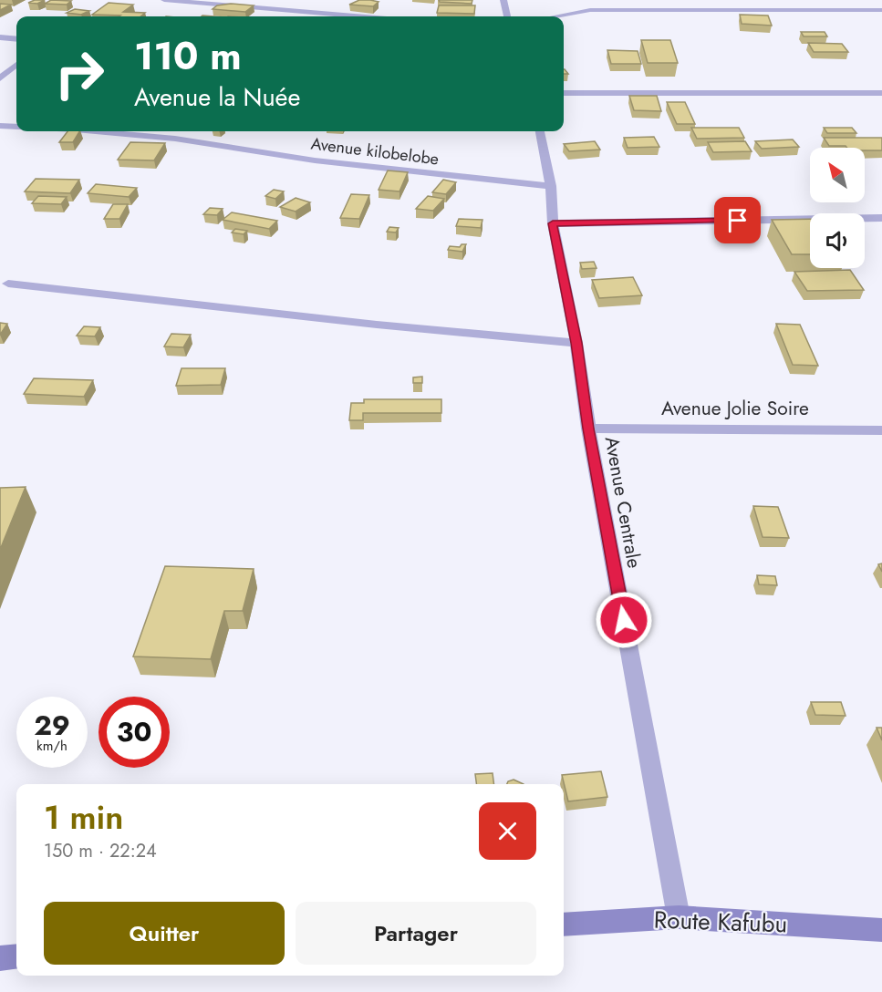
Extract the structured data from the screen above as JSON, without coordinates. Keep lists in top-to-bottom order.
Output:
{
  "streets": {
    "main road": ["Route Kafubu"],
    "street": ["Avenue kilobelobe", "Avenue Jolie Soire", "Avenue Centrale"]
  },
  "crossings": [
    ["Avenue kilobelobe", "Avenue Centrale"],
    ["Avenue Jolie Soire", "Avenue Centrale"],
    ["Avenue Centrale", "Route Kafubu"]
  ],
  "north": "top left",
  "page": {
    "turn": ["110 m", "Avenue la Nuée"],
    "speed": "29 km/h",
    "limit": "30",
    "heading": ["1 min", "150 m · 22:24"],
    "buttons": ["Quitter", "Partager"]
  }
}
